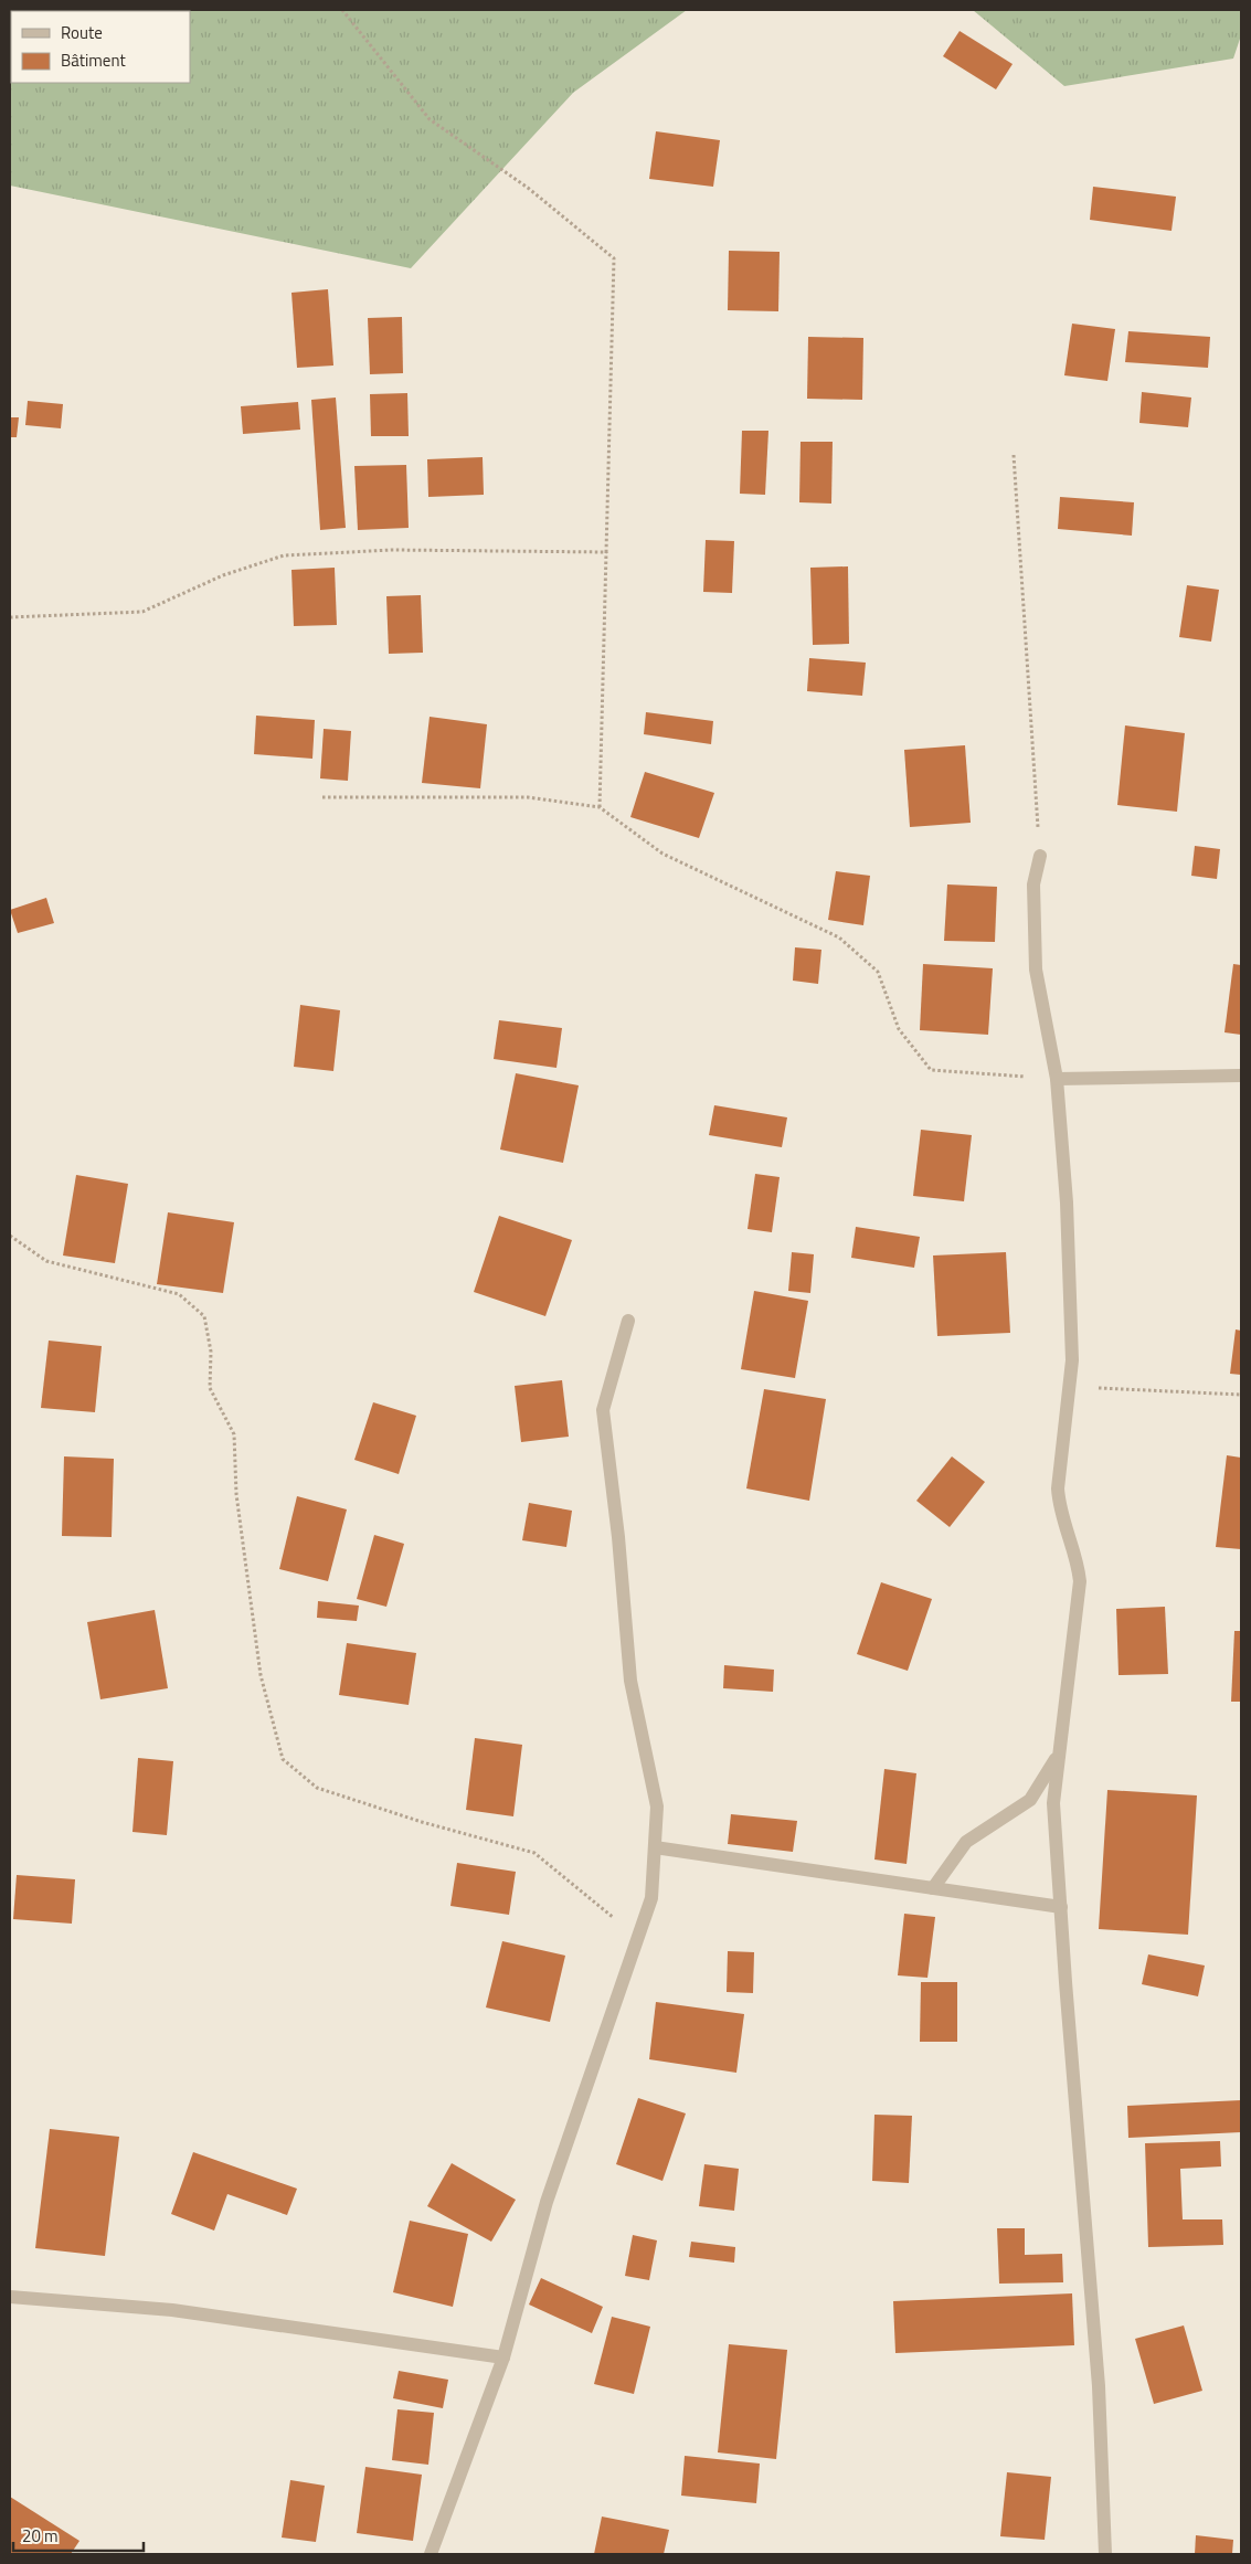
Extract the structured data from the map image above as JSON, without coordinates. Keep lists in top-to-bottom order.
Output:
{
  "legend": ["Route", "Bâtiment"],
  "scale_bar": "20 m"
}
